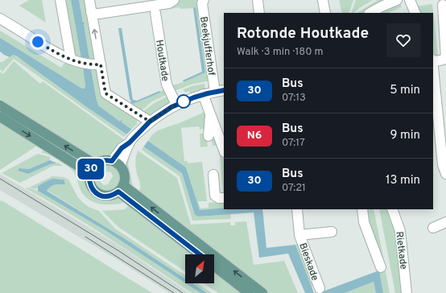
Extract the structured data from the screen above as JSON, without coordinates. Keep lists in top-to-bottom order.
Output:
{
  "streets": {
    "street": [
      "Beekjufferhof",
      "Houtkade",
      "Rietkade",
      "Bieskade"
    ]
  },
  "lines": ["bus line 30"],
  "north": "top right",
  "page": {
    "on_map": "30",
    "heading": ["Rotonde Houtkade", "Walk · 3 min · 180 m"],
    "list": [
      {
        "mark": "30",
        "name": "Bus",
        "note": "07:13",
        "value": "5 min"
      },
      {
        "mark": "N6",
        "name": "Bus",
        "note": "07:17",
        "value": "9 min"
      },
      {
        "mark": "30",
        "name": "Bus",
        "note": "07:21",
        "value": "13 min"
      }
    ]
  }
}
